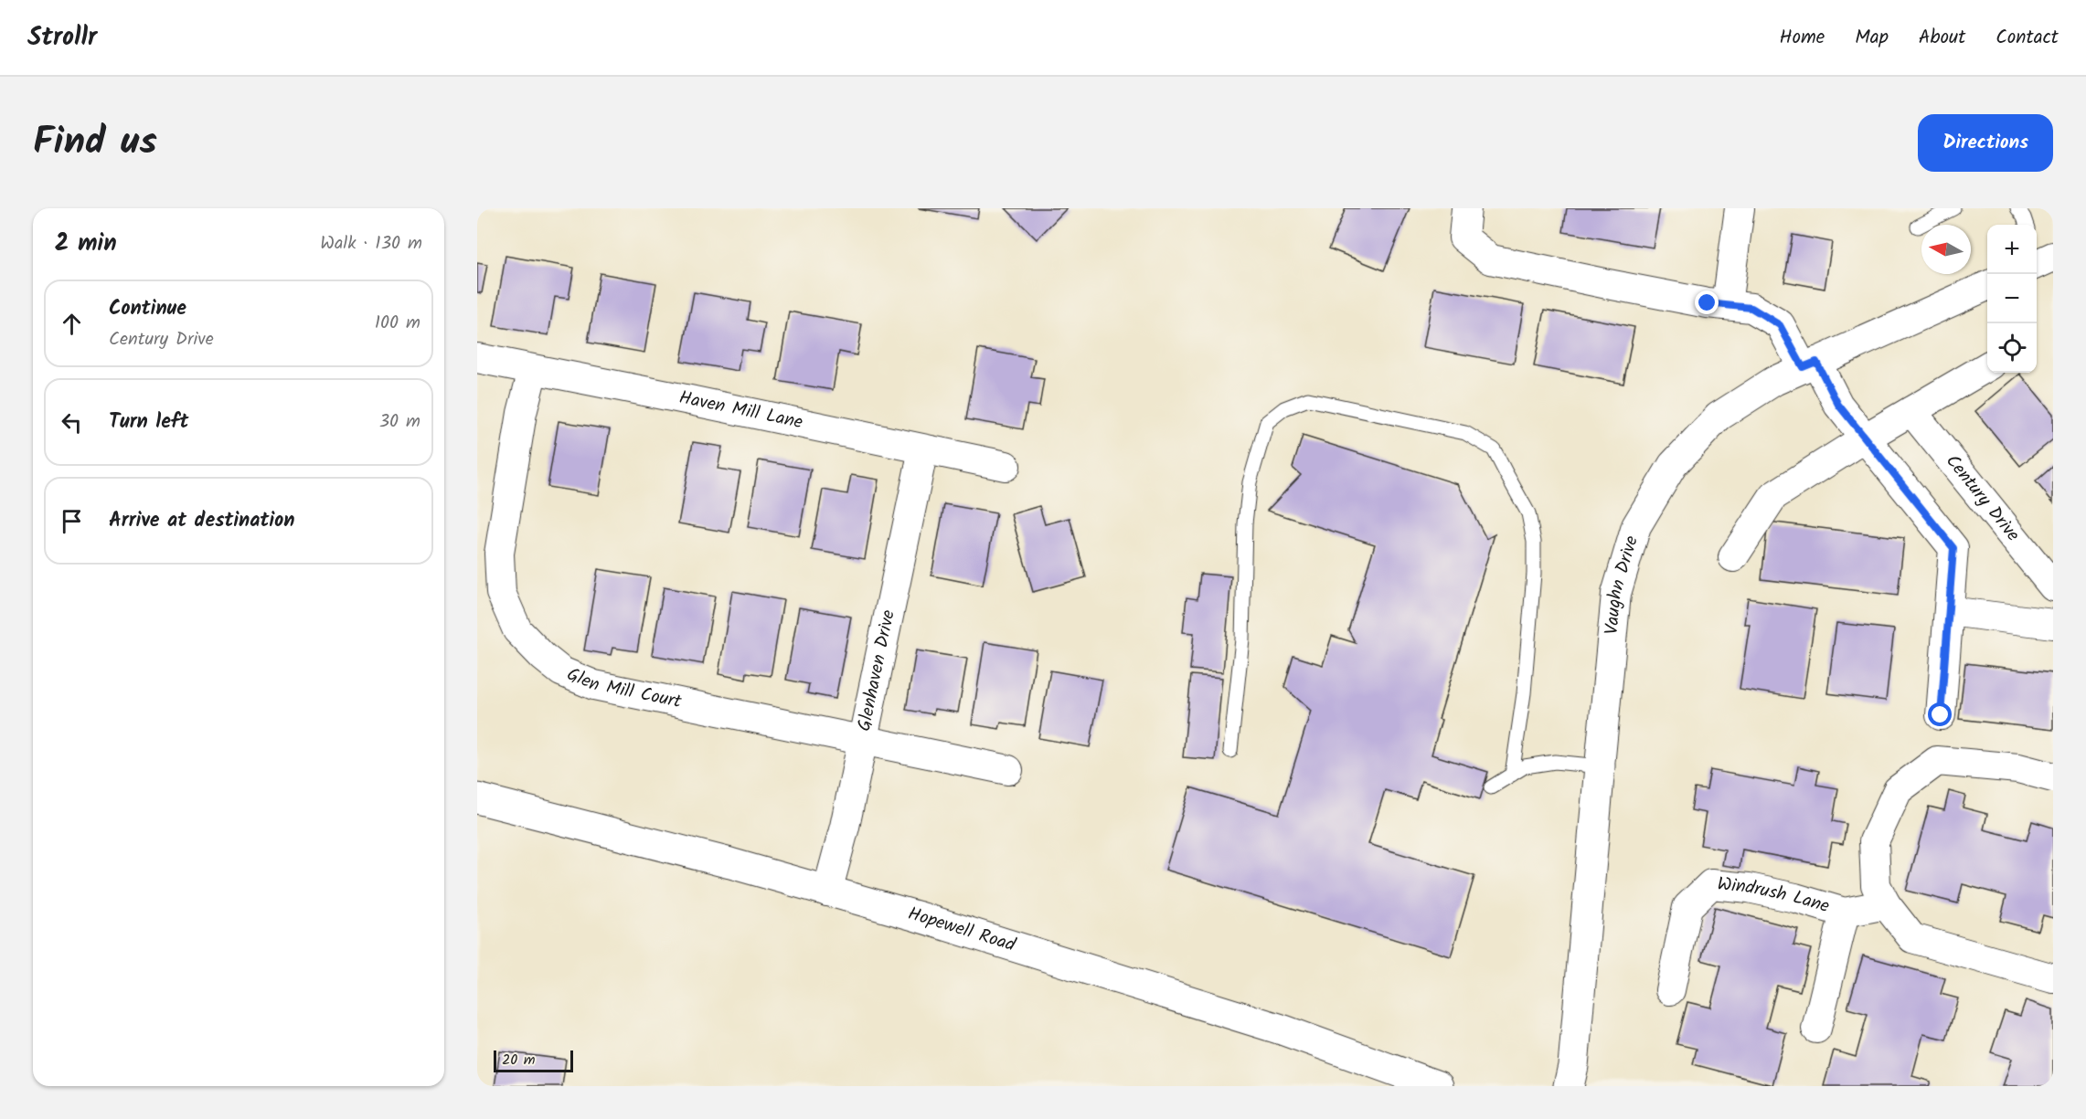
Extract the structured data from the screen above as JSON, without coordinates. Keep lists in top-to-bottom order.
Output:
{
  "streets": {
    "street": [
      "Haven Mill Lane",
      "Century Drive",
      "Vaughn Drive",
      "Glenhaven Drive",
      "Glen Mill Court",
      "Windrush Lane",
      "Hopewell Road"
    ]
  },
  "crossings": [
    ["Haven Mill Lane", "Glenhaven Drive"],
    ["Haven Mill Lane", "Glen Mill Court"],
    ["Glenhaven Drive", "Glen Mill Court"],
    ["Glenhaven Drive", "Hopewell Road"]
  ],
  "scale_bar": "20 m",
  "north": "left",
  "page": {
    "header": "Strollr",
    "nav": [
      "Home",
      "Map",
      "About",
      "Contact"
    ],
    "title": "Find us",
    "buttons": "Directions",
    "heading": ["2 min", "Walk · 130 m"],
    "map_buttons": ["+", "−"],
    "list": [
      ["Continue", "Century Drive", "100 m"],
      ["Turn left", "30 m"],
      "Arrive at destination"
    ],
    "scale": "20 m"
  }
}
